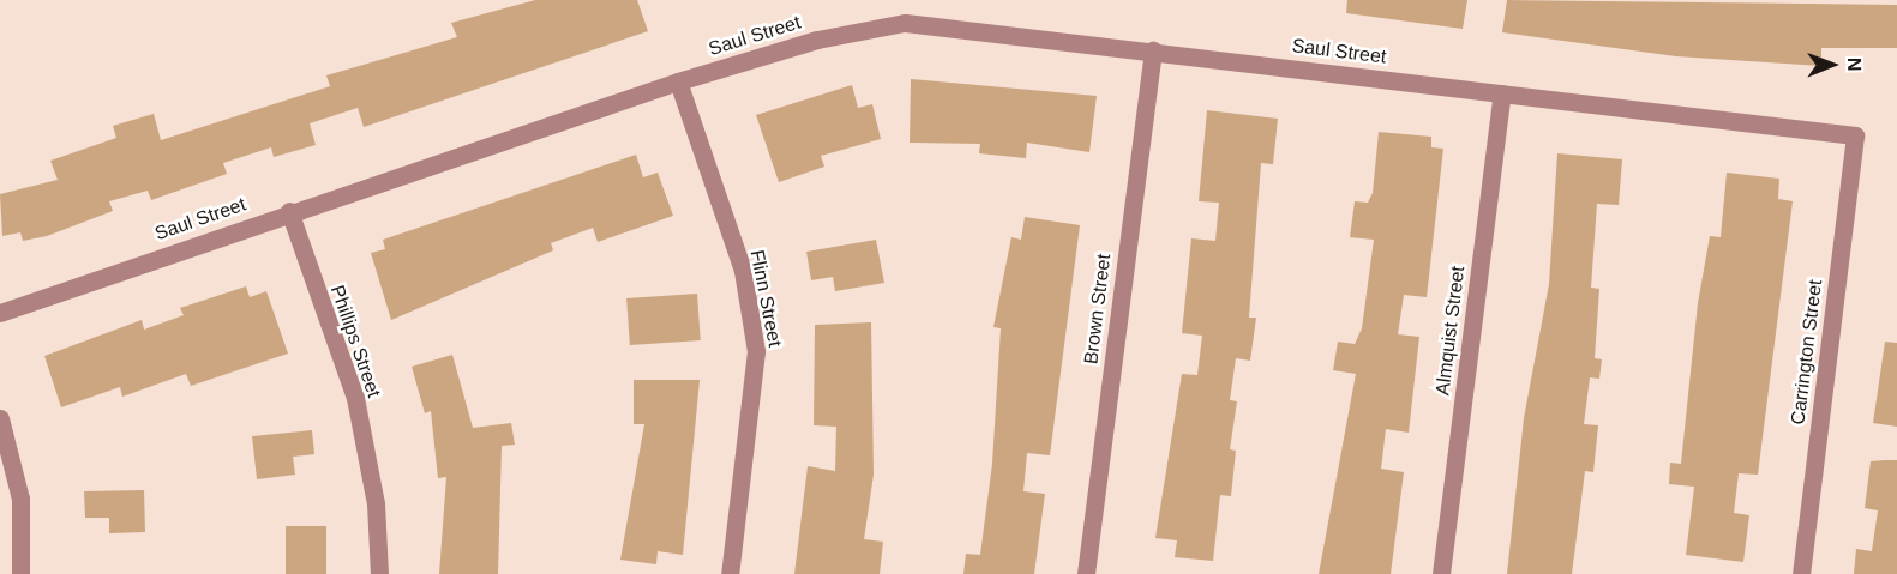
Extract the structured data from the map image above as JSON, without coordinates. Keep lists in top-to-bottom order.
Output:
{
  "streets": {
    "street": [
      "Saul Street",
      "Flinn Street",
      "Brown Street",
      "Almquist Street",
      "Phillips Street",
      "Carrington Street"
    ]
  },
  "crossings": [
    ["Saul Street", "Flinn Street"],
    ["Saul Street", "Brown Street"],
    ["Saul Street", "Almquist Street"],
    ["Saul Street", "Phillips Street"],
    ["Saul Street", "Carrington Street"]
  ],
  "north": "right"
}
